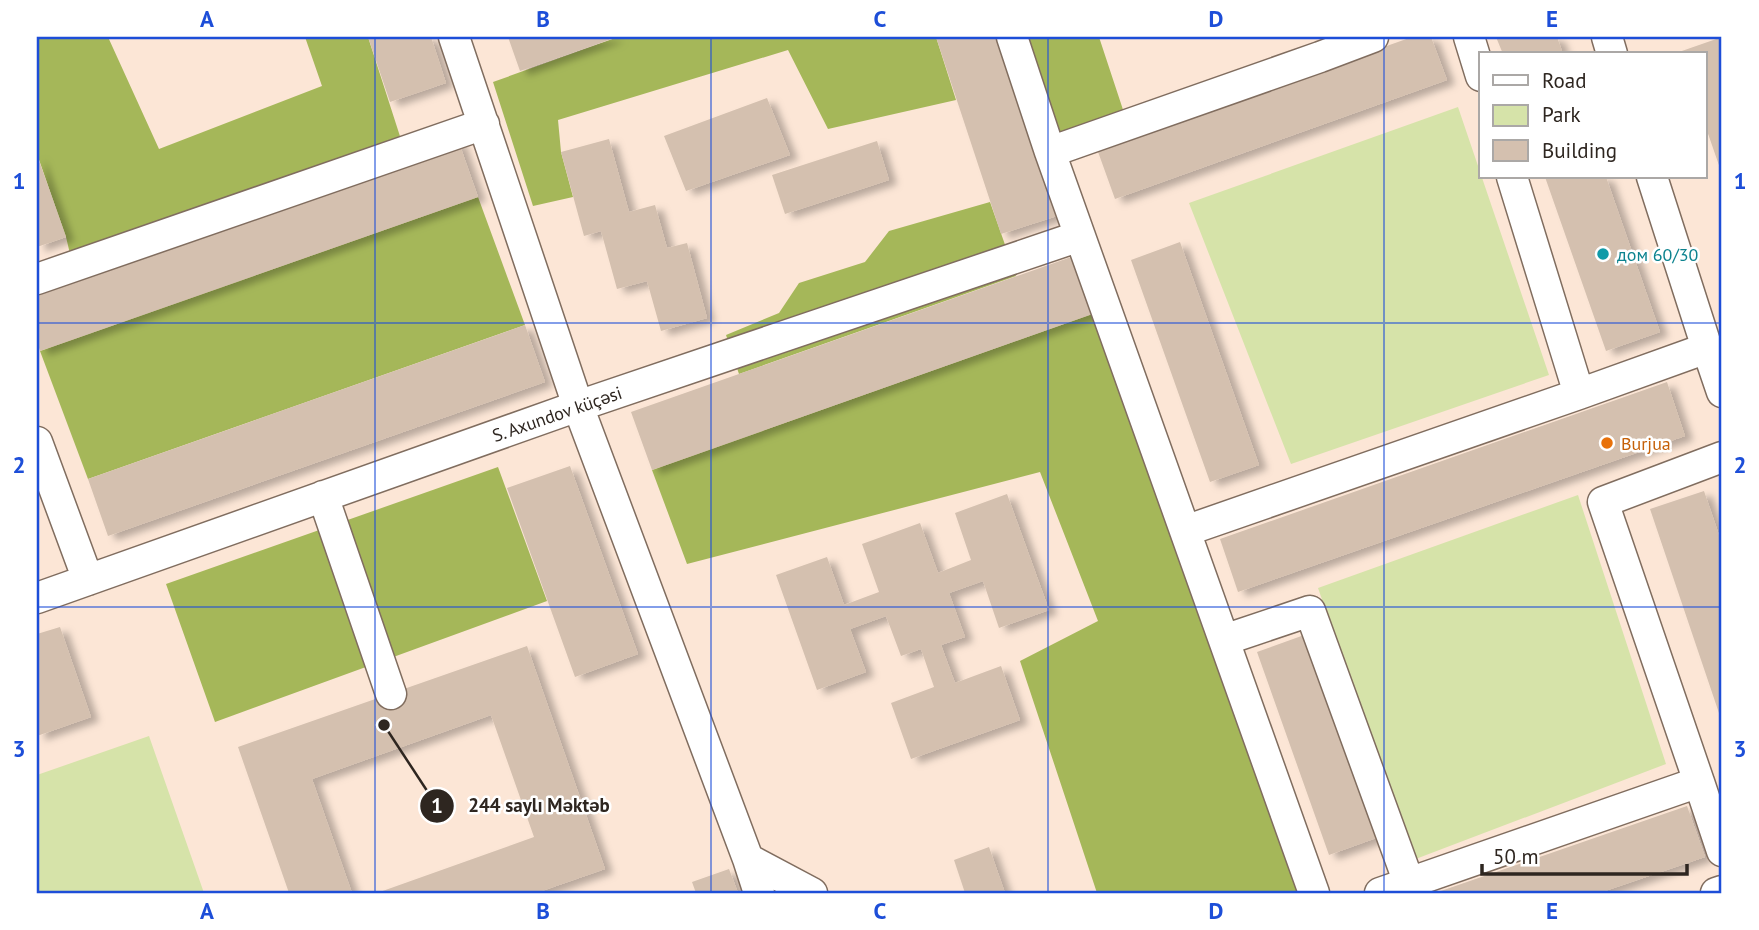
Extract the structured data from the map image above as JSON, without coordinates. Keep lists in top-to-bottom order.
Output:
{
  "streets": {
    "street": ["S. Axundov küçəsi"]
  },
  "places": ["дом 60/30", "Burjua", "244 saylı Məktəb"],
  "legend": ["Road", "Park", "Building"],
  "scale_bar": "50 m",
  "grid": {
    "columns": [
      "A",
      "B",
      "C",
      "D",
      "E"
    ],
    "rows": ["1", "2", "3"]
  }
}
